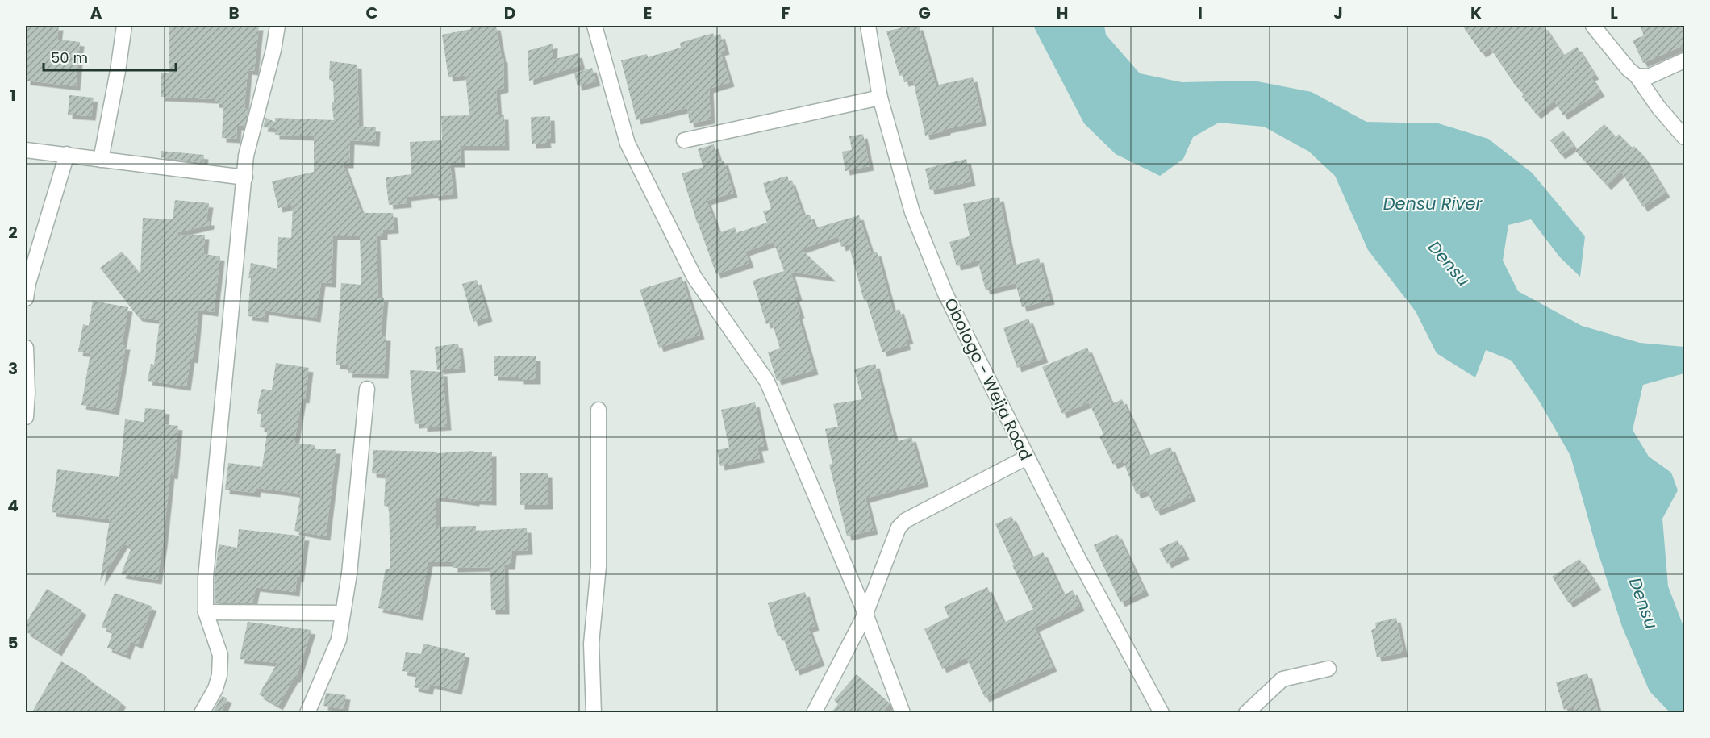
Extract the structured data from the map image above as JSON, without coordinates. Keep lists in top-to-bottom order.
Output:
{
  "streets": {
    "street": ["Obologo - Weija Road"]
  },
  "water": ["Densu River", "Densu"],
  "scale_bar": "50 m",
  "grid": {
    "columns": [
      "A",
      "B",
      "C",
      "D",
      "E",
      "F",
      "G",
      "H",
      "I",
      "J",
      "K",
      "L"
    ],
    "rows": [
      "1",
      "2",
      "3",
      "4",
      "5"
    ]
  }
}
